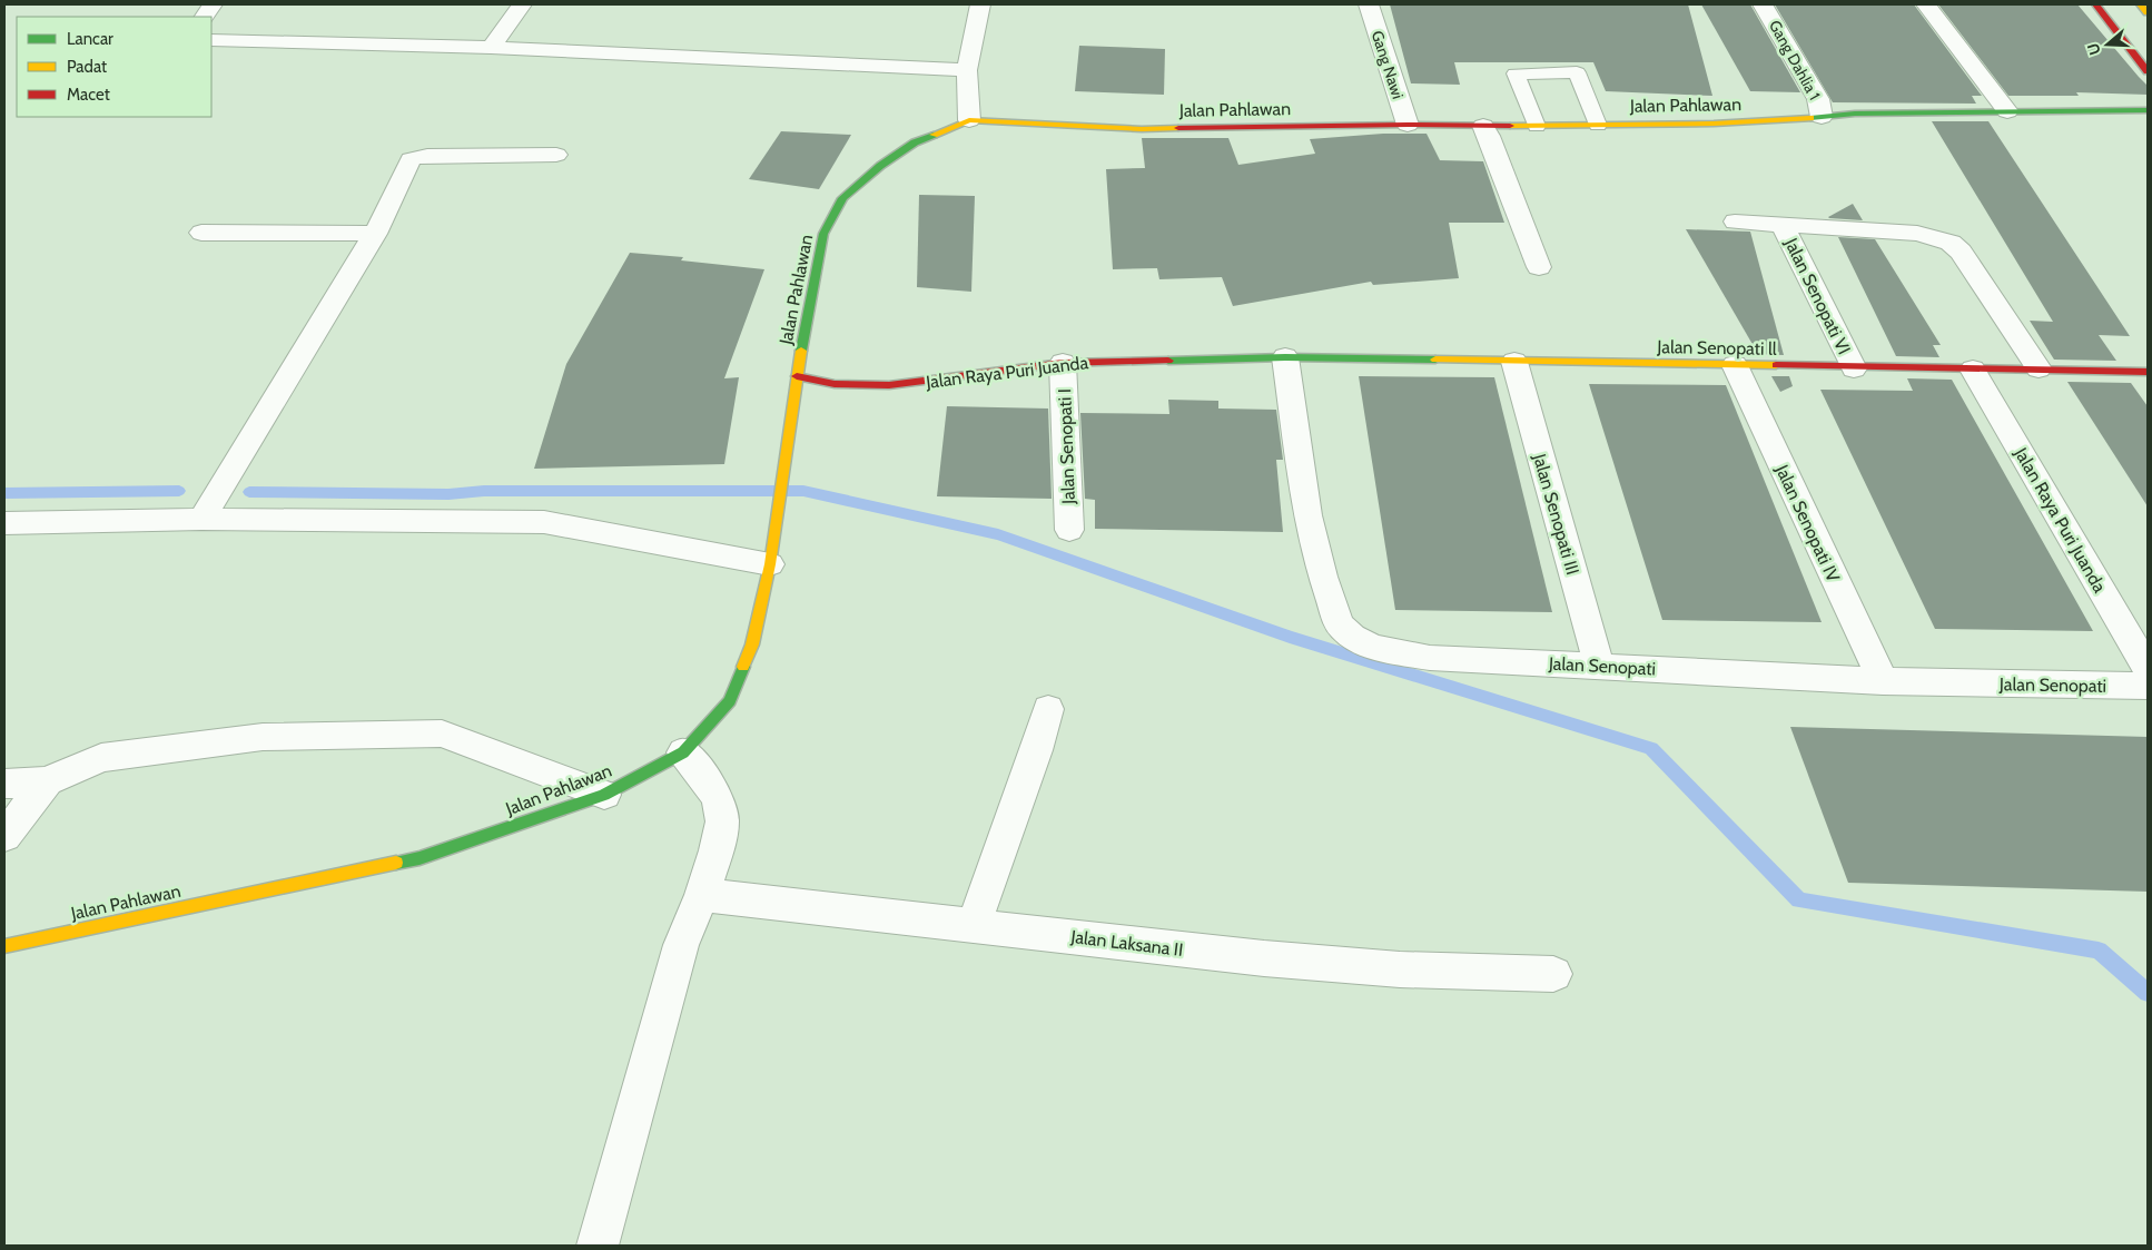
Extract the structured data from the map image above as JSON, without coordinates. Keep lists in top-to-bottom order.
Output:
{
  "streets": {
    "street": [
      "Gang Dahlia 1",
      "Gang Nawi",
      "Jalan Pahlawan",
      "Jalan Senopati VI",
      "Jalan Senopati ll",
      "Jalan Raya Puri Juanda",
      "Jalan Senopati I",
      "Jalan Senopati III",
      "Jalan Senopati IV",
      "Jalan Senopati",
      "Jalan Laksana II"
    ]
  },
  "crossings": [
    ["Gang Dahlia 1", "Jalan Pahlawan"],
    ["Gang Nawi", "Jalan Pahlawan"],
    ["Jalan Pahlawan", "Jalan Raya Puri Juanda"],
    ["Jalan Senopati VI", "Jalan Senopati ll"],
    ["Jalan Senopati ll", "Jalan Raya Puri Juanda"],
    ["Jalan Senopati ll", "Jalan Senopati III"],
    ["Jalan Senopati ll", "Jalan Senopati IV"],
    ["Jalan Senopati ll", "Jalan Senopati"],
    ["Jalan Raya Puri Juanda", "Jalan Senopati I"],
    ["Jalan Raya Puri Juanda", "Jalan Senopati"],
    ["Jalan Senopati III", "Jalan Senopati"],
    ["Jalan Senopati IV", "Jalan Senopati"]
  ],
  "legend": ["Lancar", "Padat", "Macet"],
  "north": "left"
}
